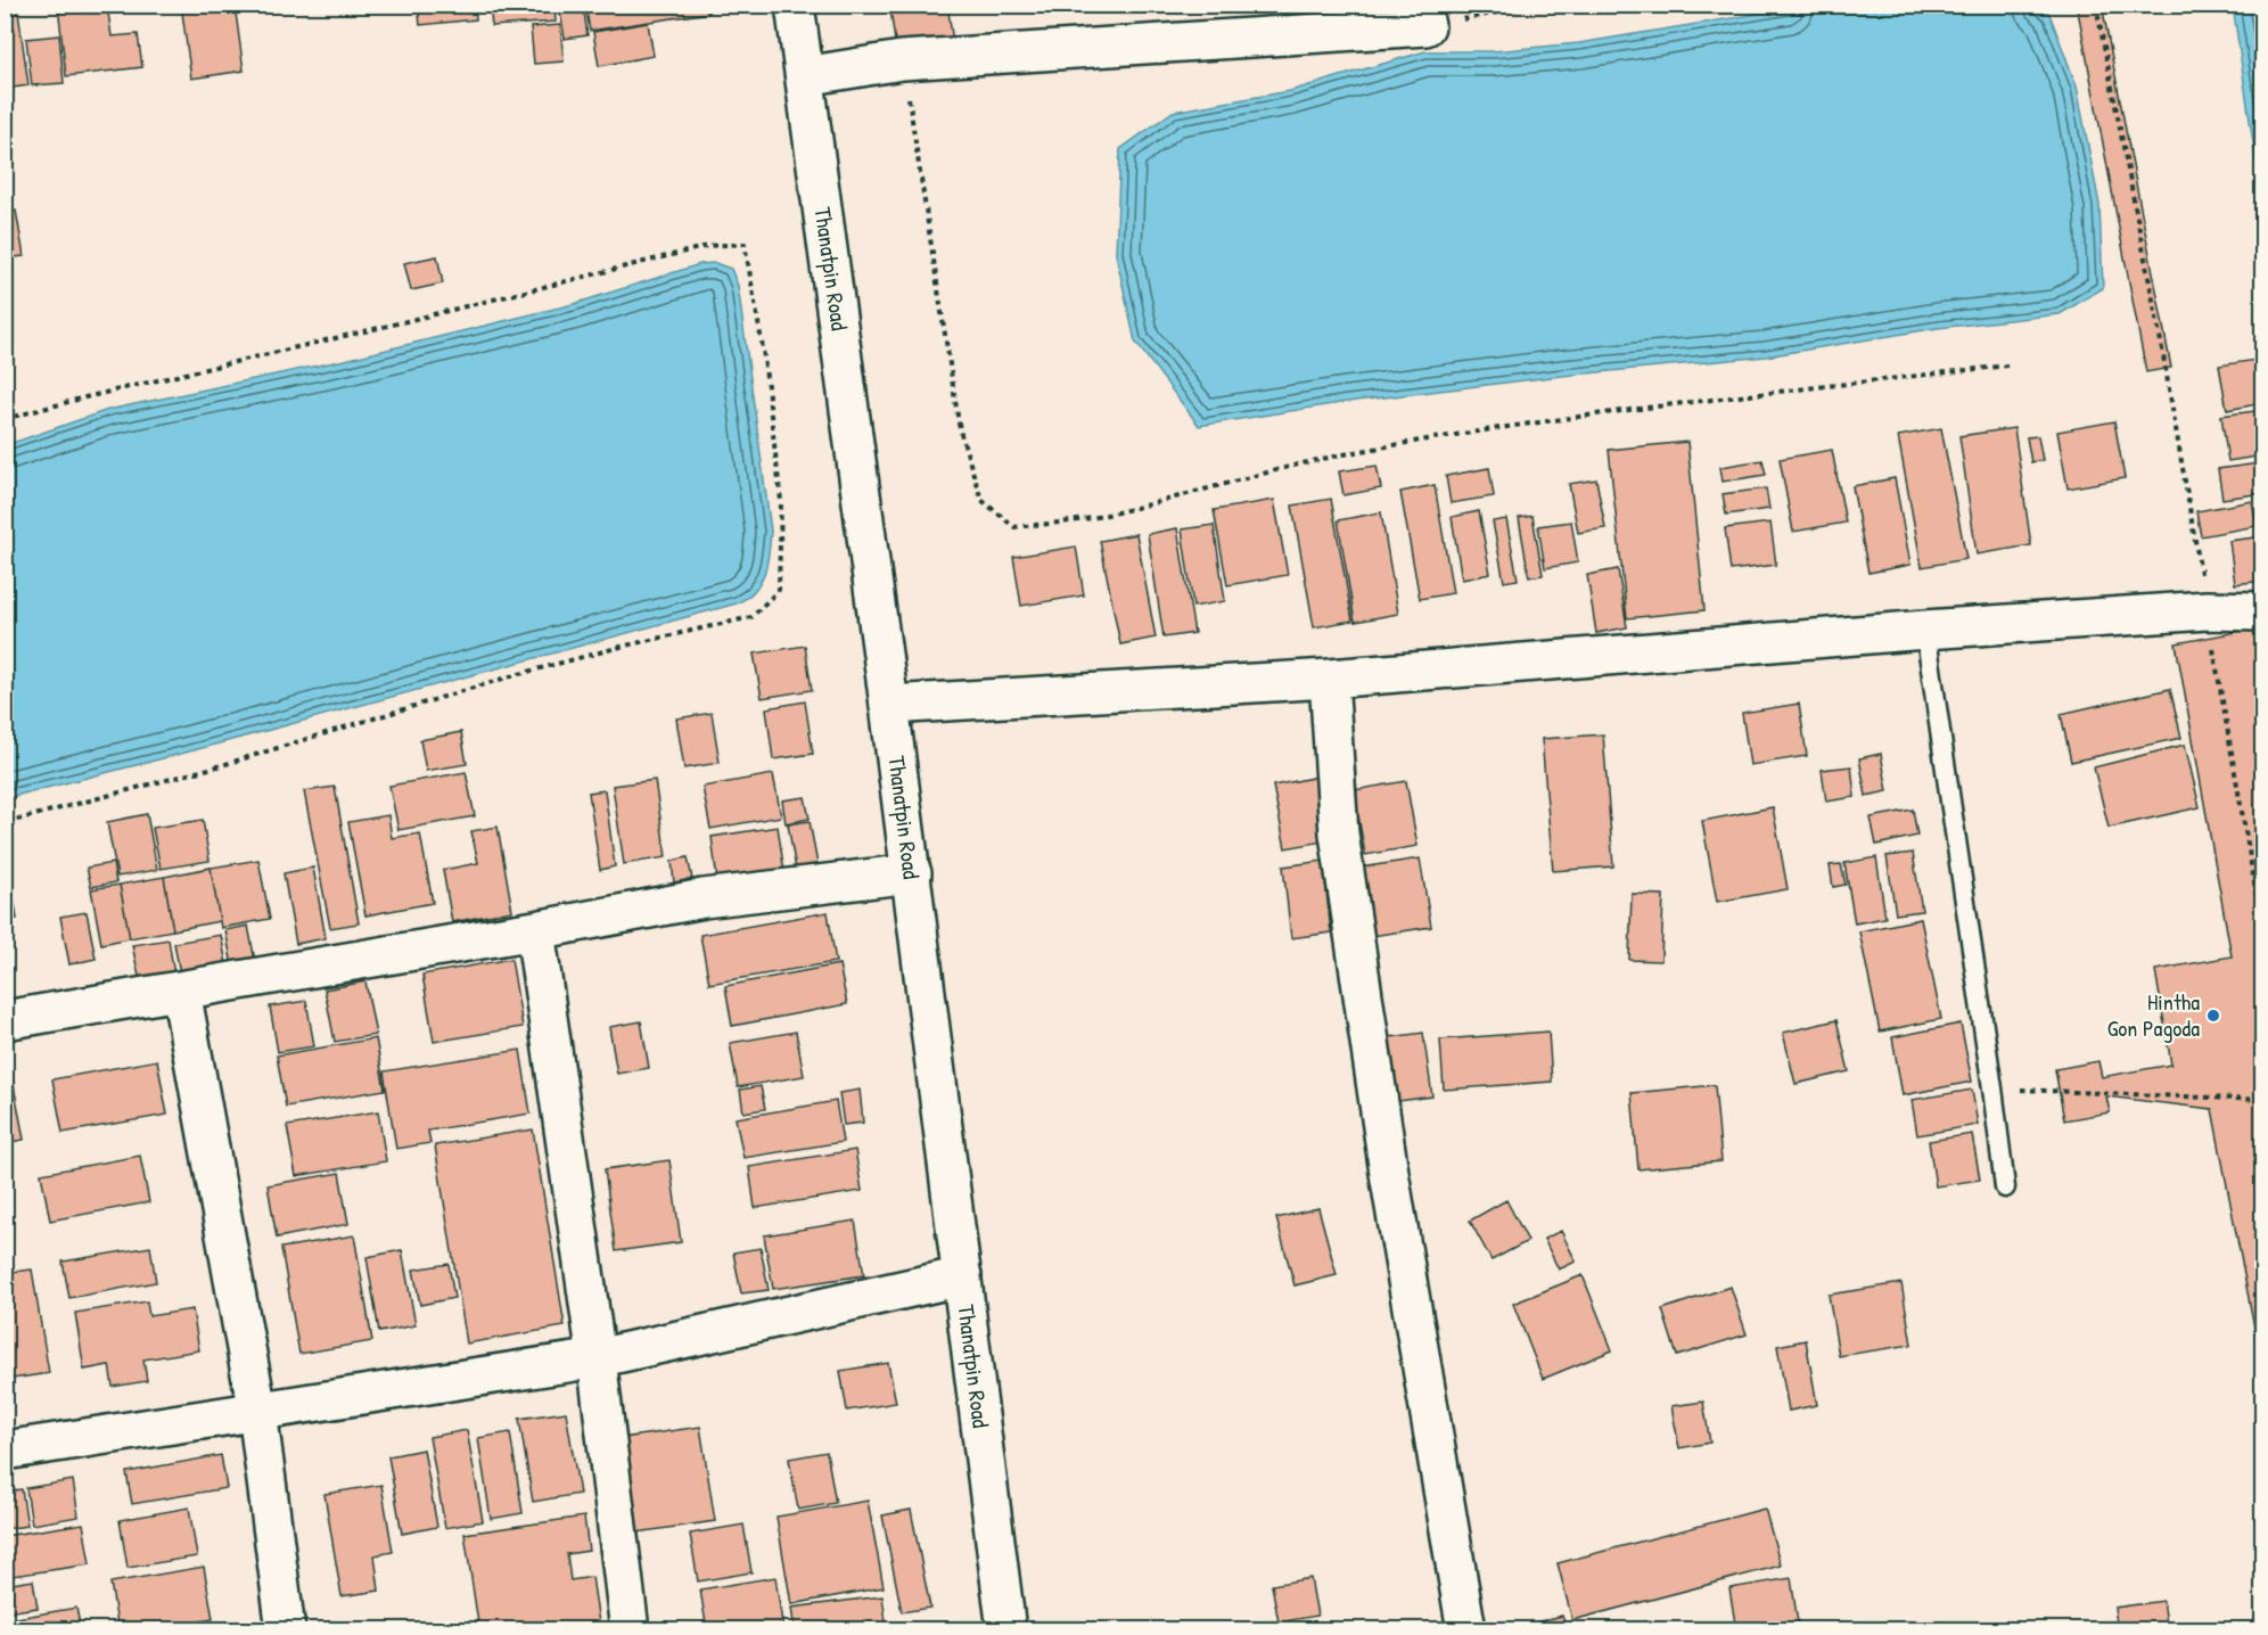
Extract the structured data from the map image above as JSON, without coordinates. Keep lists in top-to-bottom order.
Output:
{
  "streets": {
    "street": ["Thanatpin Road"]
  },
  "places": ["Hintha Gon Pagoda"]
}
